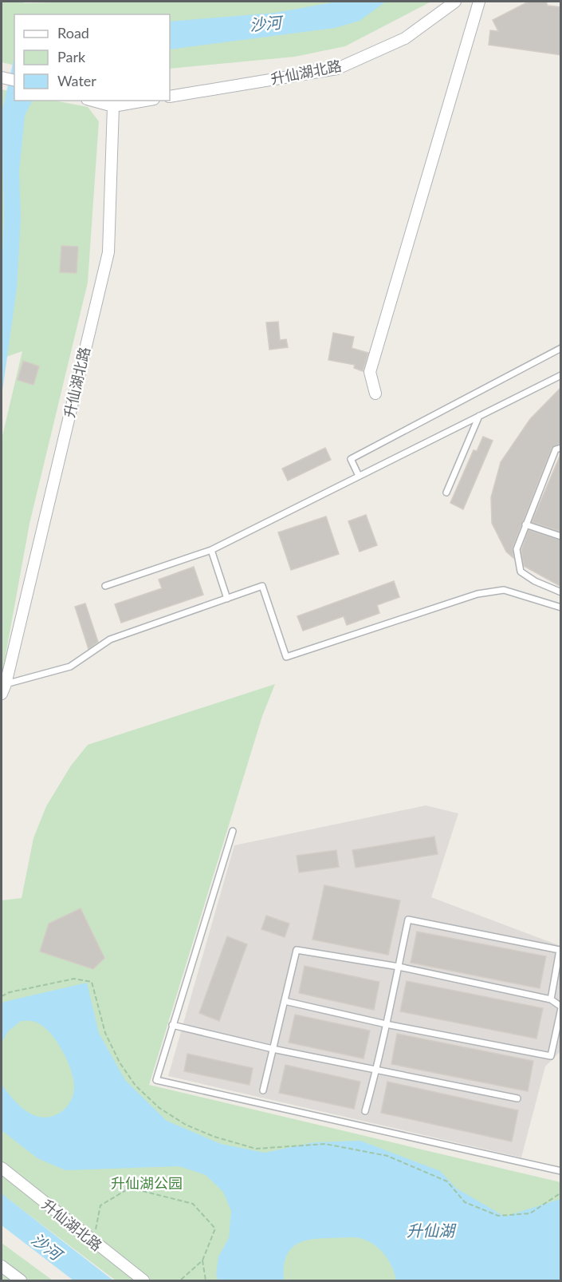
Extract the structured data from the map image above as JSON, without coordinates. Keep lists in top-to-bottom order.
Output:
{
  "streets": {
    "street": ["升仙湖北路"]
  },
  "water": ["沙河", "升仙湖"],
  "parks": ["升仙湖公园"],
  "legend": ["Road", "Park", "Water"]
}
